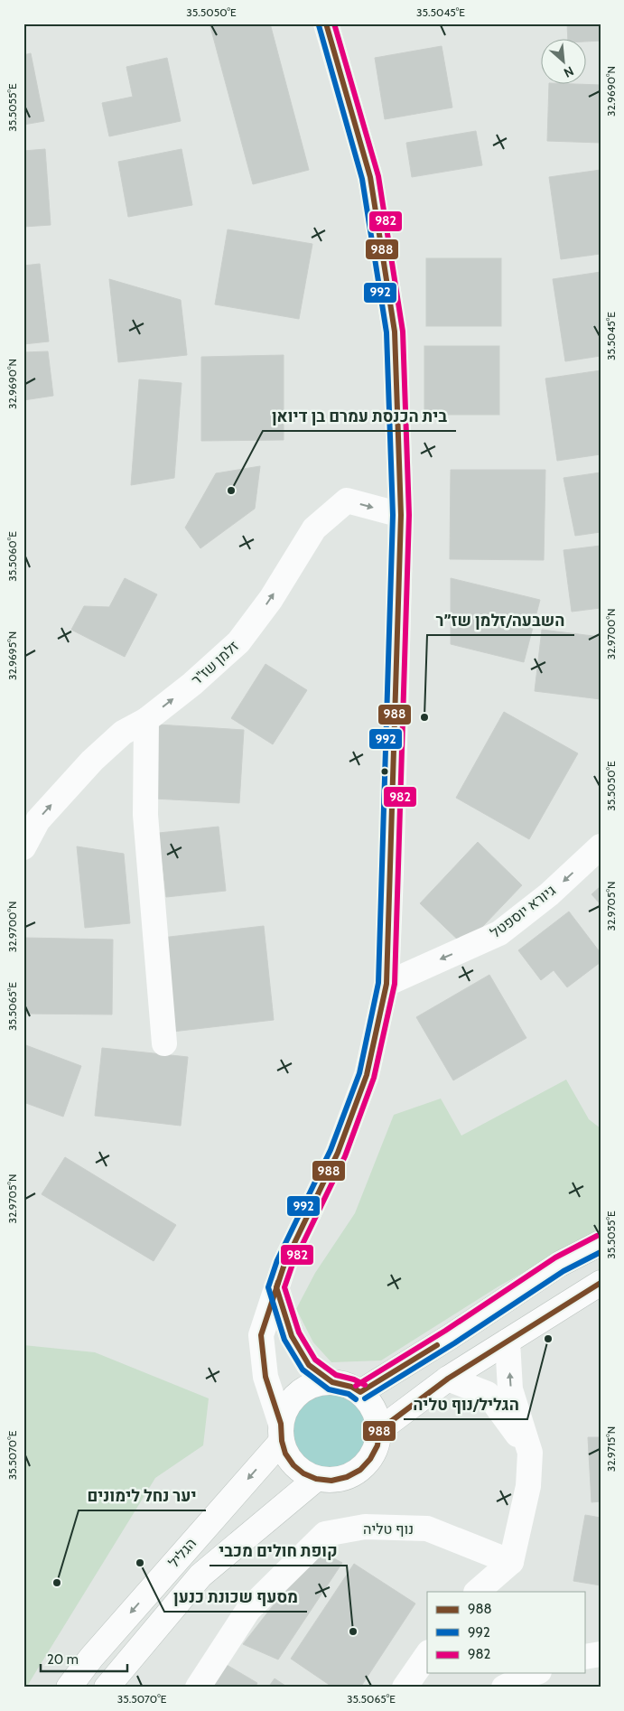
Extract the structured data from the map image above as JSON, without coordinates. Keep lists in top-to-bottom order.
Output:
{
  "streets": {
    "street": [
      "זלמן שז\"ר",
      "גיורא יוספטל",
      "נוף טליה",
      "הגליל"
    ]
  },
  "one_way": ["זלמן שז\"ר", "גיורא יוספטל"],
  "places": [
    "בית הכנסת עמרם בן דיואן",
    "השבעה/זלמן שז״ר",
    "הגליל/נוף טליה",
    "מסעף שכונת כנען",
    "יער נחל לימונים",
    "קופת חולים מכבי"
  ],
  "lines": ["transit line 988", "transit line 982", "transit line 992"],
  "legend": ["988", "992", "982"],
  "scale_bar": "20 m",
  "north": "bottom right",
  "coordinates": [
    "35.5050°E",
    "35.5045°E",
    "32.9690°N",
    "35.5055°E",
    "35.5060°E",
    "32.9700°N",
    "32.9695°N",
    "32.9705°N",
    "35.5065°E",
    "32.9715°N",
    "35.5070°E"
  ]
}
